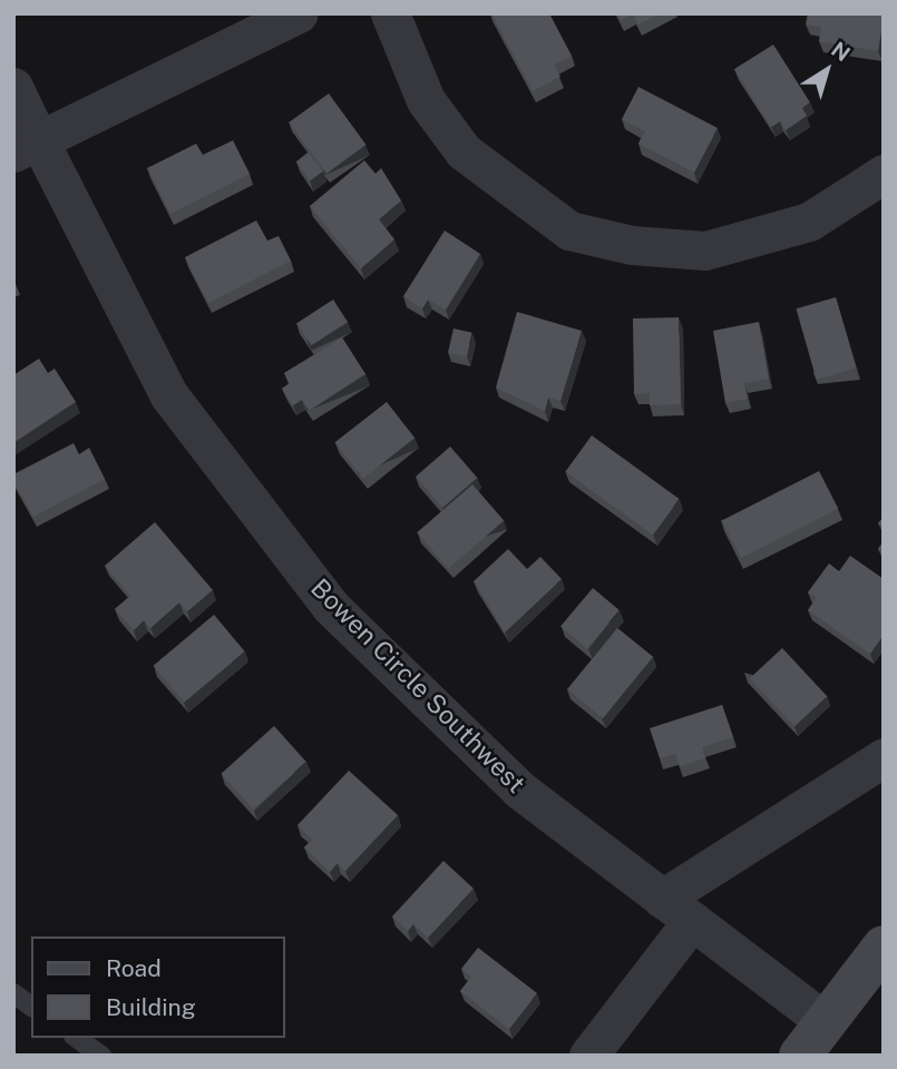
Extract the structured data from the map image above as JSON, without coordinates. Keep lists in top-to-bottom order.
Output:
{
  "streets": {
    "street": ["Bowen Circle Southwest"]
  },
  "legend": ["Road", "Building"],
  "north": "top right"
}
